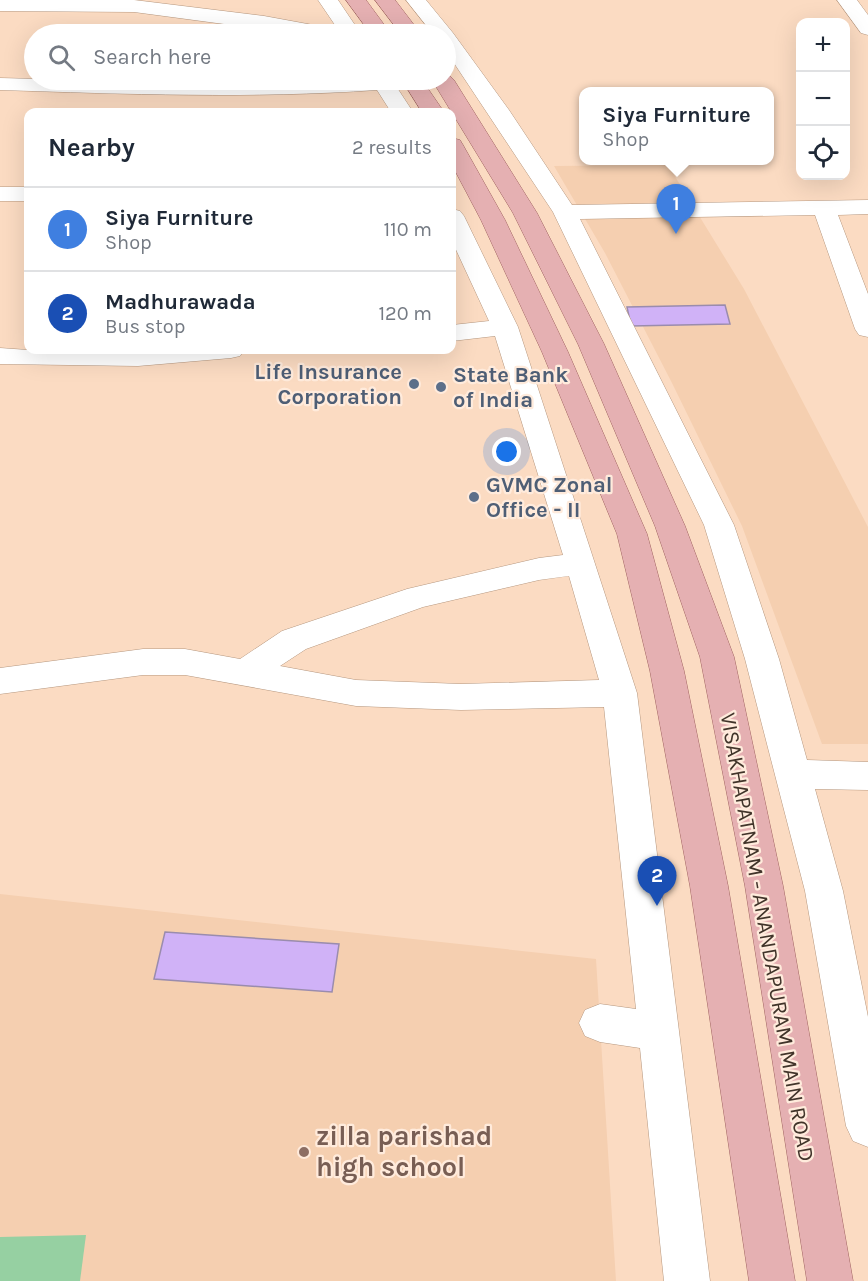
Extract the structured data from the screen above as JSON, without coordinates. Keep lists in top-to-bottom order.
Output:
{
  "streets": {
    "main road": ["VISAKHAPATNAM - ANANDAPURAM MAIN ROAD"]
  },
  "places": [
    "Life Insurance Corporation",
    "State Bank of India",
    "GVMC Zonal Office - II",
    "zilla parishad high school"
  ],
  "page": {
    "map_buttons": ["+", "−"],
    "search": "Search here",
    "popup": ["Siya Furniture", "Shop"],
    "heading": ["Nearby", "2 results"],
    "pins": ["1", "2"],
    "list": [
      {
        "mark": "1",
        "name": "Siya Furniture",
        "note": "Shop",
        "value": "110 m"
      },
      {
        "mark": "2",
        "name": "Madhurawada",
        "note": "Bus stop",
        "value": "120 m"
      }
    ]
  }
}
